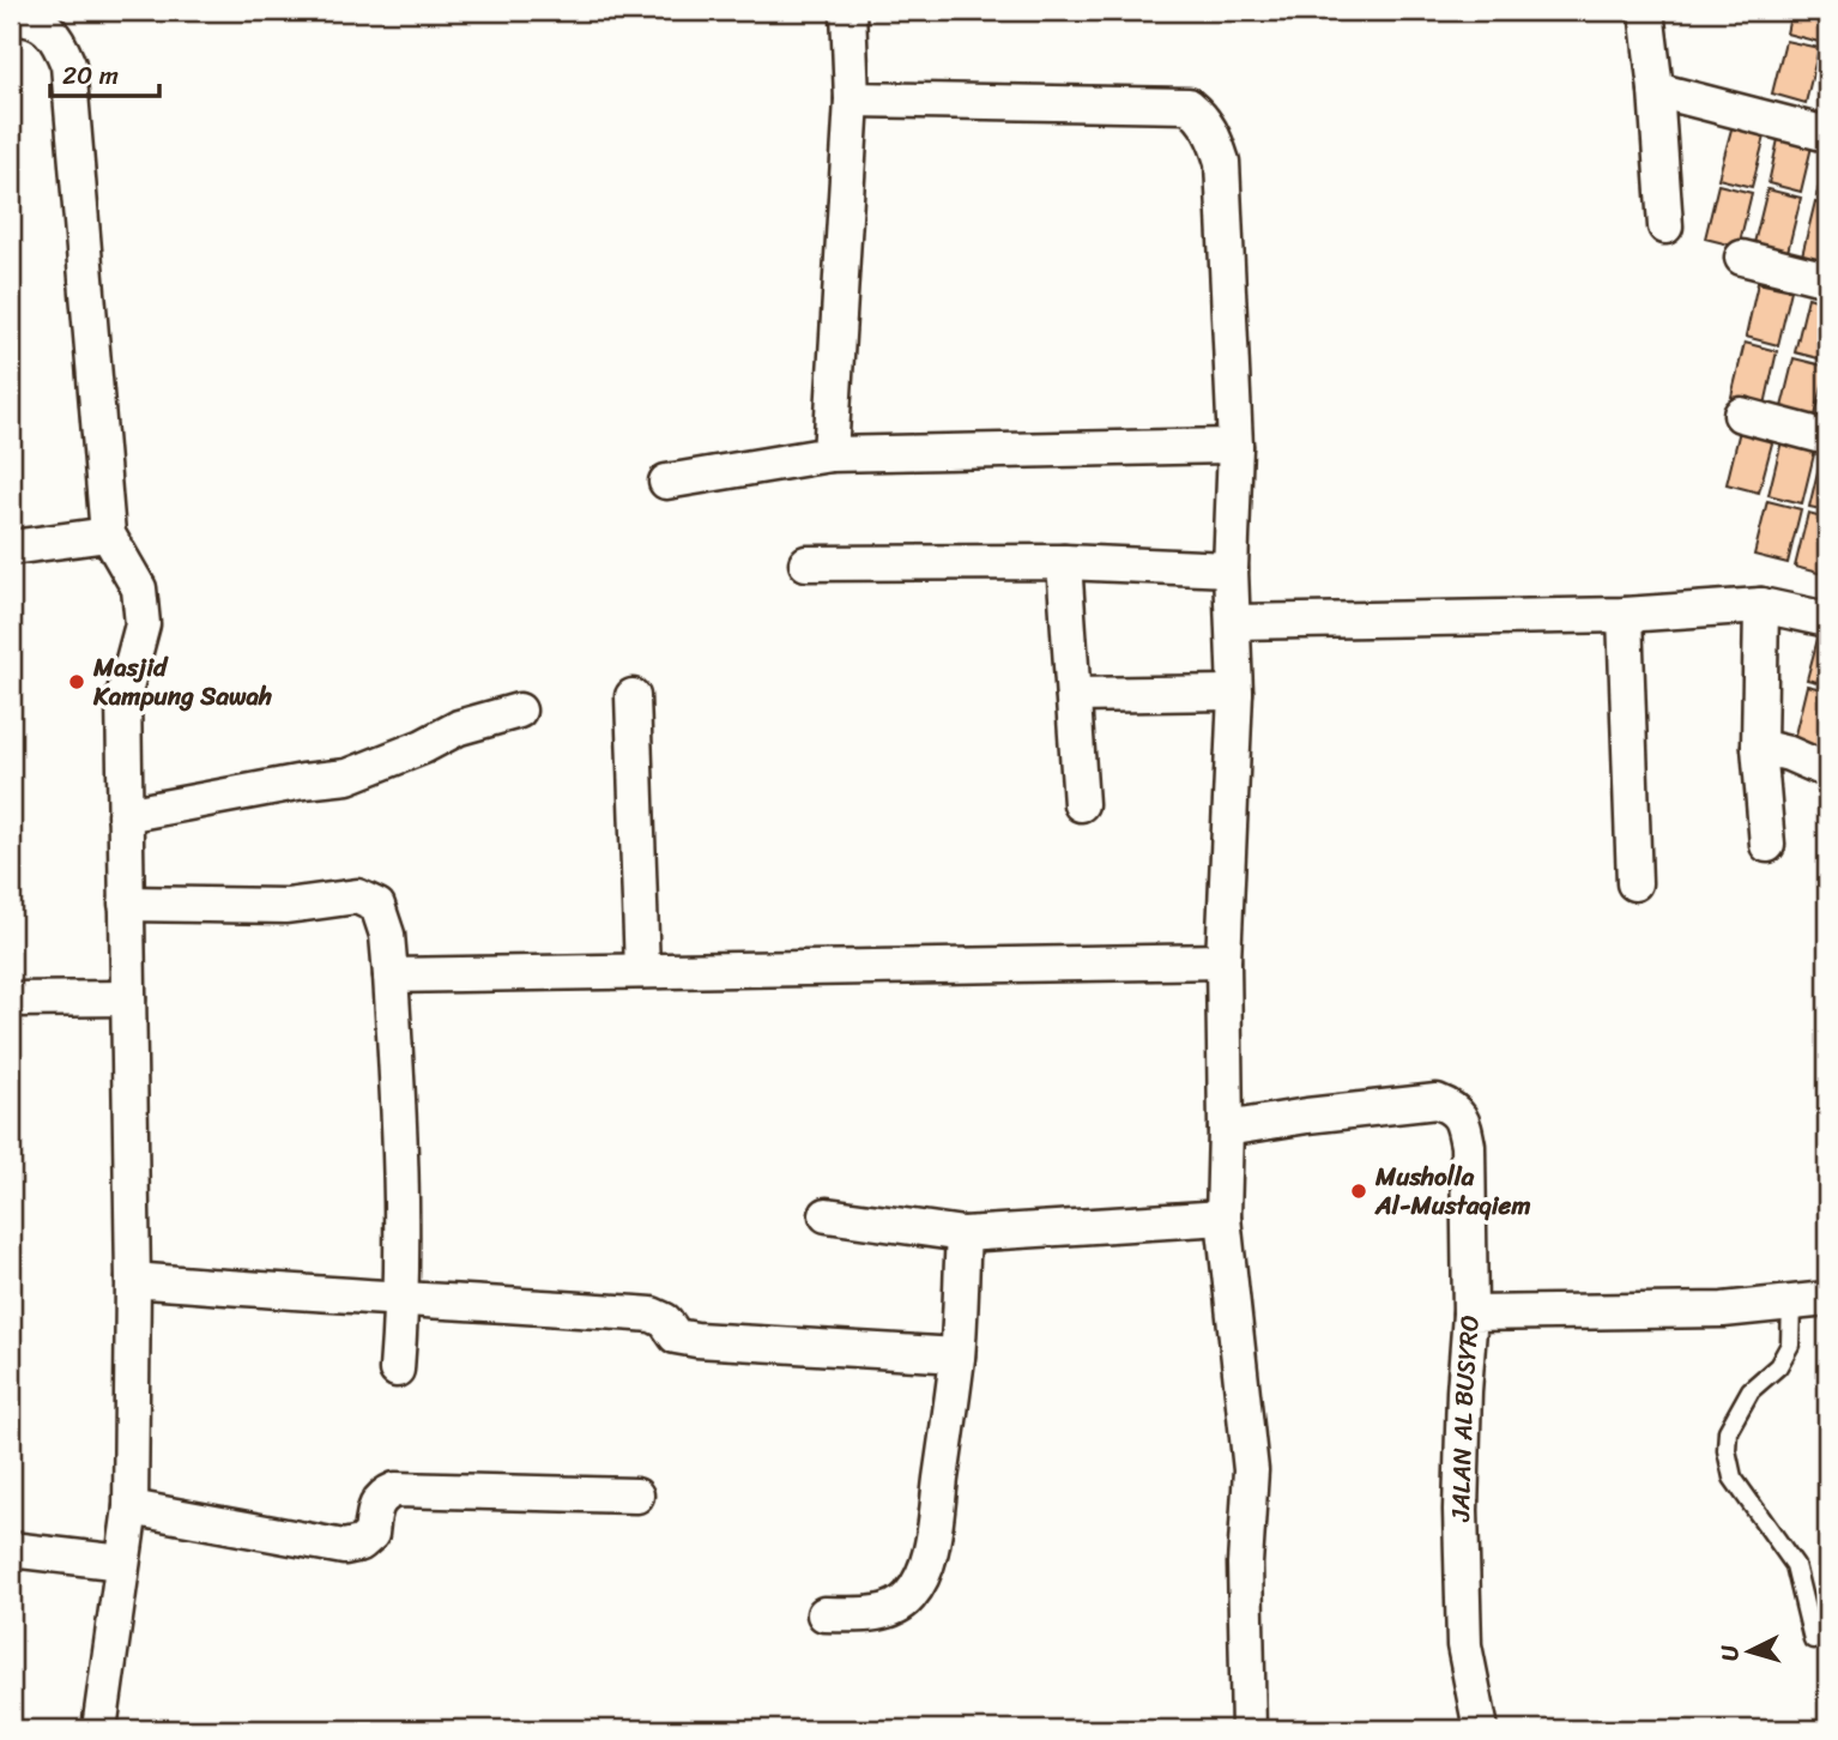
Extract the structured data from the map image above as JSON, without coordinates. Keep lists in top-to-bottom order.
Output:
{
  "streets": {
    "street": ["JALAN AL BUSYRO"]
  },
  "places": ["Masjid Kampung Sawah", "Musholla Al-Mustaqiem"],
  "scale_bar": "20 m",
  "north": "left"
}
